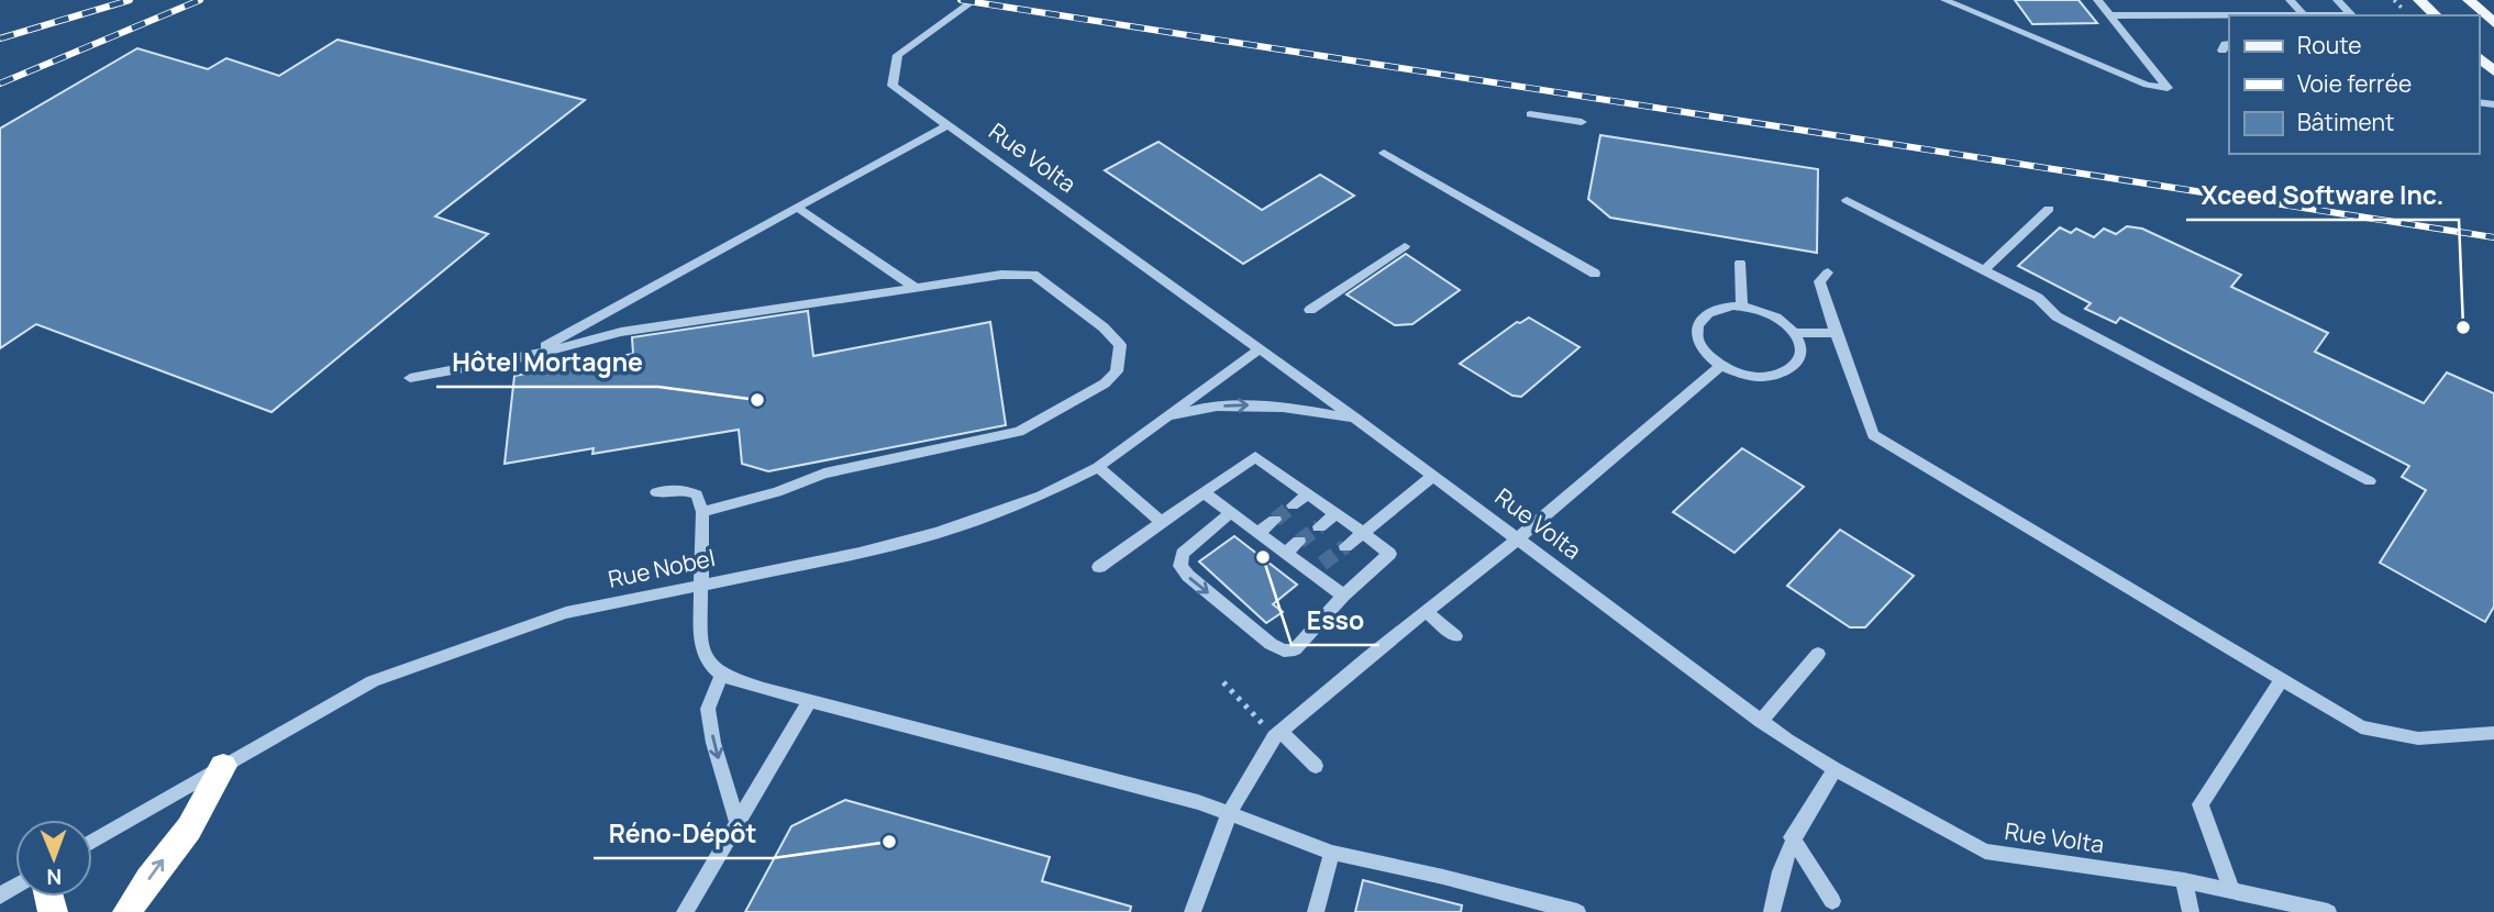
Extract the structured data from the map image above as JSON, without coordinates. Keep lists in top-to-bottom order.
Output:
{
  "streets": {
    "street": ["Rue Volta", "Rue Nobel"]
  },
  "crossings": [
    ["Rue Volta", "Rue Nobel"]
  ],
  "places": [
    "Xceed Software Inc.",
    "Hôtel Mortagne",
    "Esso",
    "Réno-Dépôt"
  ],
  "legend": ["Route", "Voie ferrée", "Bâtiment"],
  "north": "bottom"
}
